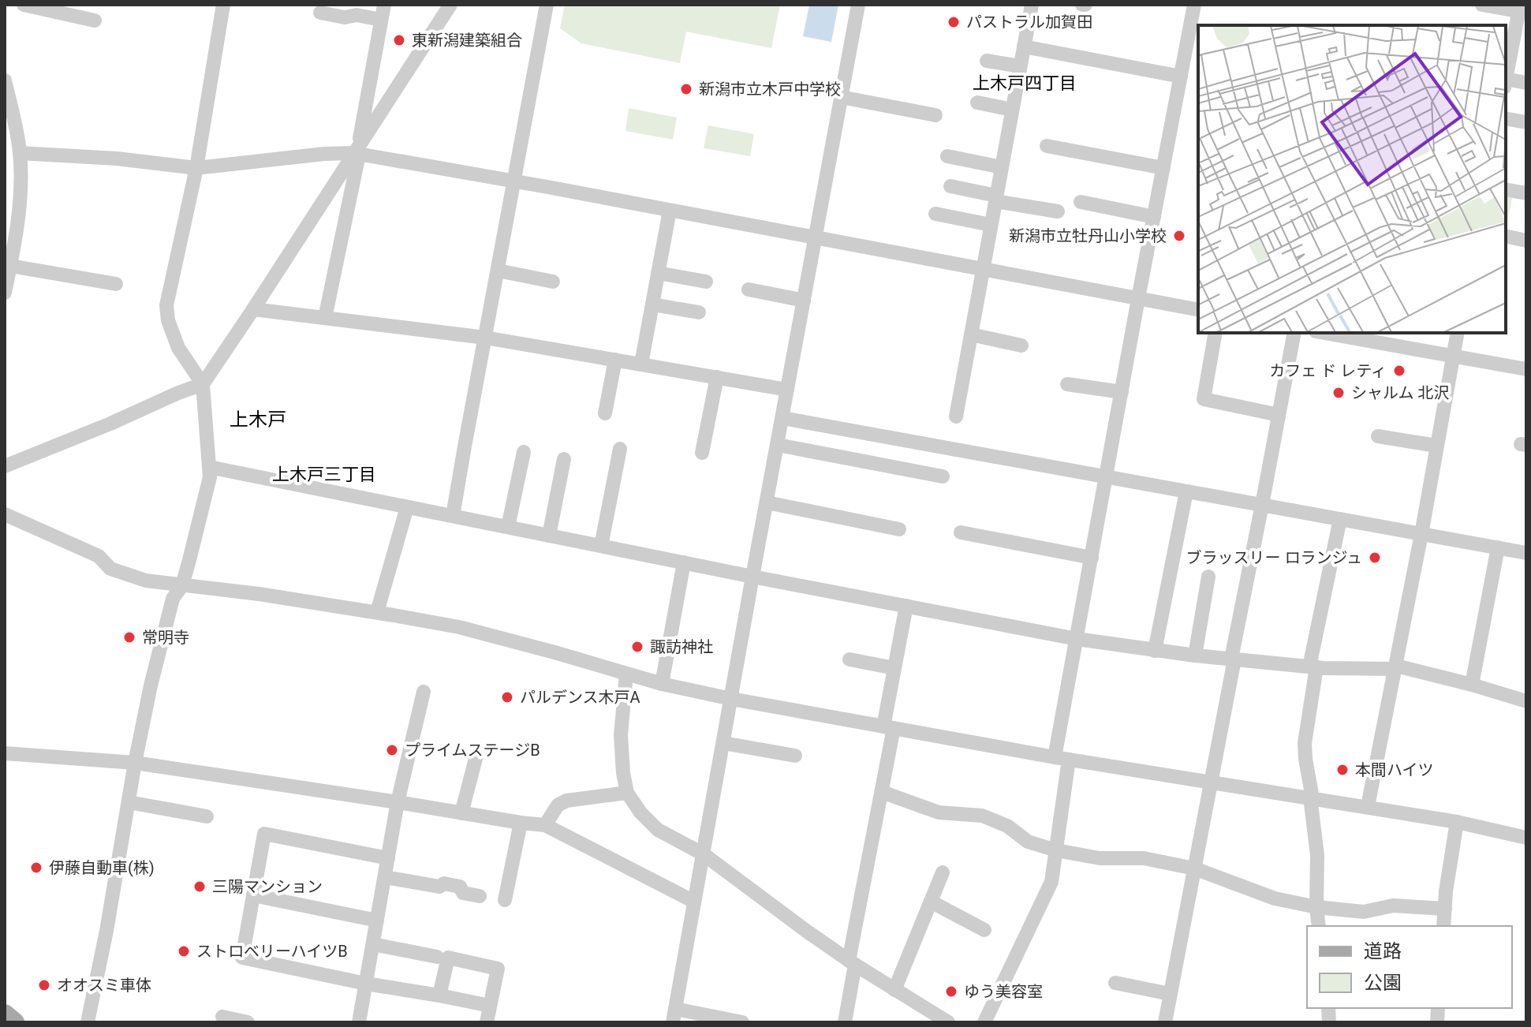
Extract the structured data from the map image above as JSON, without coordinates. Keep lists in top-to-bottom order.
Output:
{
  "districts": ["上木戸四丁目", "上木戸", "上木戸三丁目"],
  "places": [
    "パストラル加賀田",
    "東新潟建築組合",
    "新潟市立木戸中学校",
    "新潟市立牡丹山小学校",
    "カフェ ド レティ",
    "シャルム 北沢",
    "ブラッスリー ロランジュ",
    "常明寺",
    "諏訪神社",
    "パルデンス木戸A",
    "プライムステージB",
    "本間ハイツ",
    "伊藤自動車(株)",
    "三陽マンション",
    "ストロベリーハイツB",
    "オオスミ車体",
    "ゆう美容室"
  ],
  "legend": ["道路", "公園"]
}
